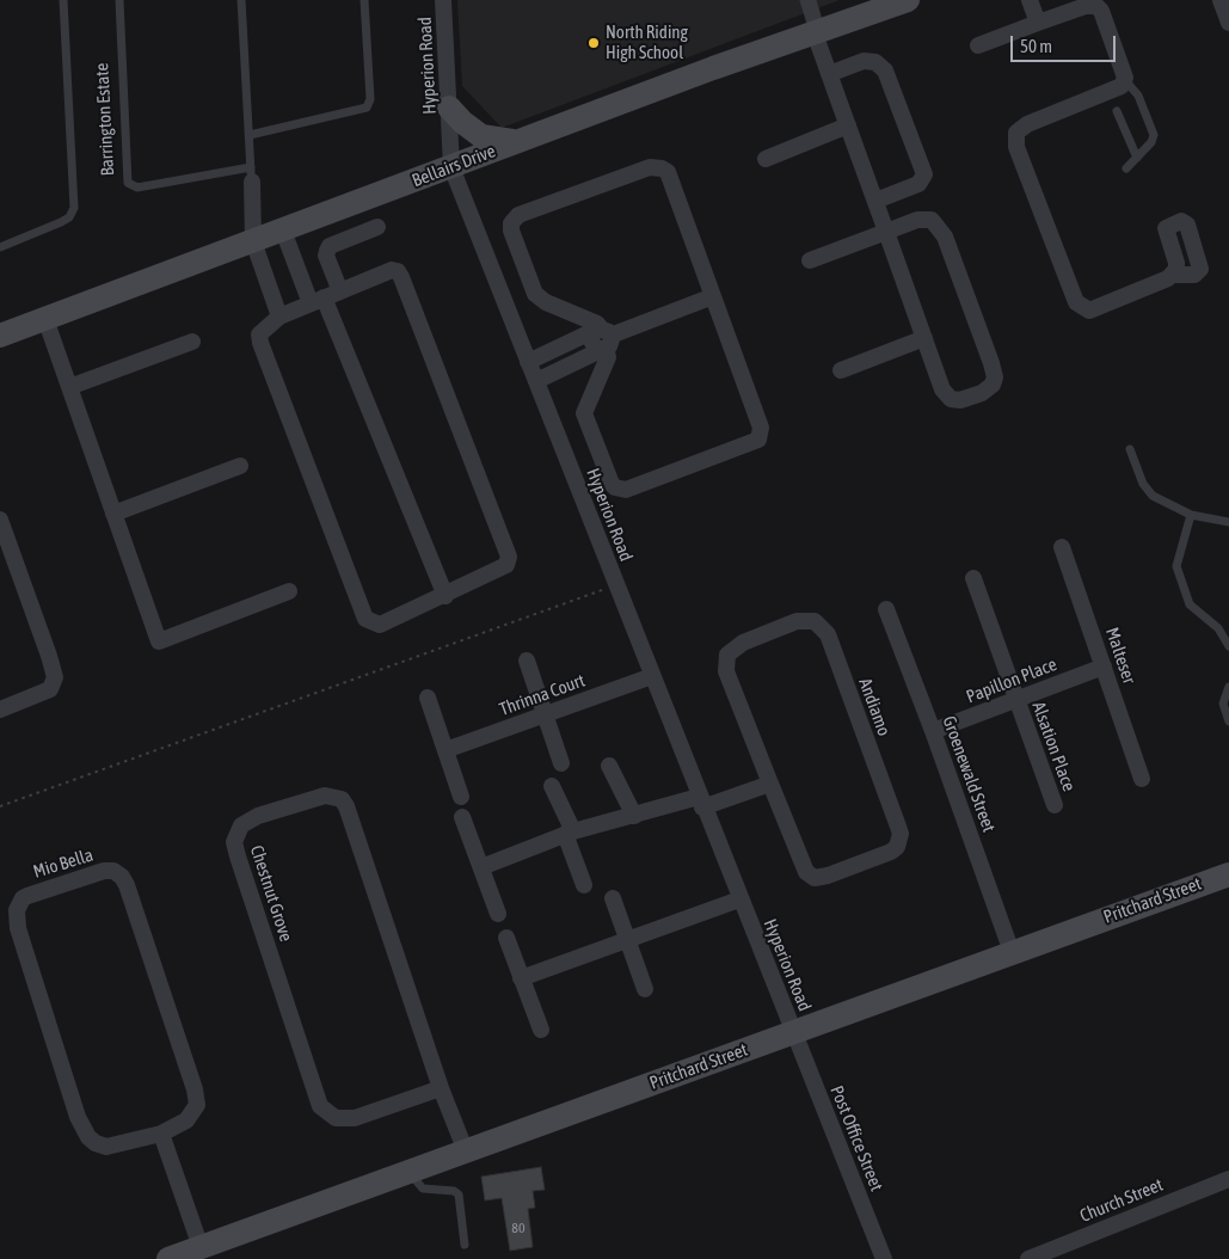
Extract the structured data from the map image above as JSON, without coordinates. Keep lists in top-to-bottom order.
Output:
{
  "streets": {
    "street": [
      "Hyperion Road",
      "Bellairs Drive",
      "Malteser",
      "Papillon Place",
      "Thrinna Court",
      "Andiamo",
      "Alsation Place",
      "Groenewald Street",
      "Mio Bella",
      "Chestnut Grove",
      "Pritchard Street",
      "Post Office Street",
      "Church Street"
    ],
    "lane": ["Barrington Estate"]
  },
  "crossings": [
    ["Hyperion Road", "Bellairs Drive"],
    ["Hyperion Road", "Thrinna Court"],
    ["Hyperion Road", "Pritchard Street"],
    ["Hyperion Road", "Post Office Street"],
    ["Malteser", "Papillon Place"],
    ["Papillon Place", "Alsation Place"],
    ["Papillon Place", "Groenewald Street"],
    ["Groenewald Street", "Pritchard Street"],
    ["Chestnut Grove", "Pritchard Street"],
    ["Pritchard Street", "Post Office Street"]
  ],
  "places": ["North Riding High School"],
  "house_numbers": ["80"],
  "scale_bar": "50 m"
}
